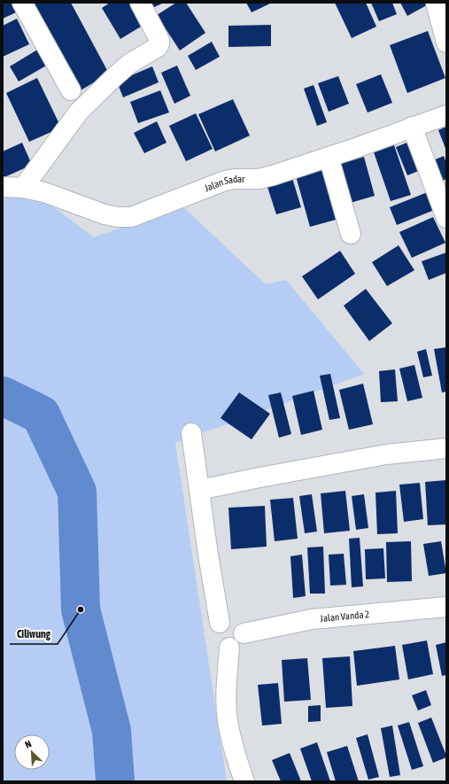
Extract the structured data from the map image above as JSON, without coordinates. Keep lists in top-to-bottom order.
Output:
{
  "streets": {
    "street": ["Jalan Sadar", "Jalan Vanda 2"]
  },
  "places": ["Ciliwung"],
  "north": "top left"
}
